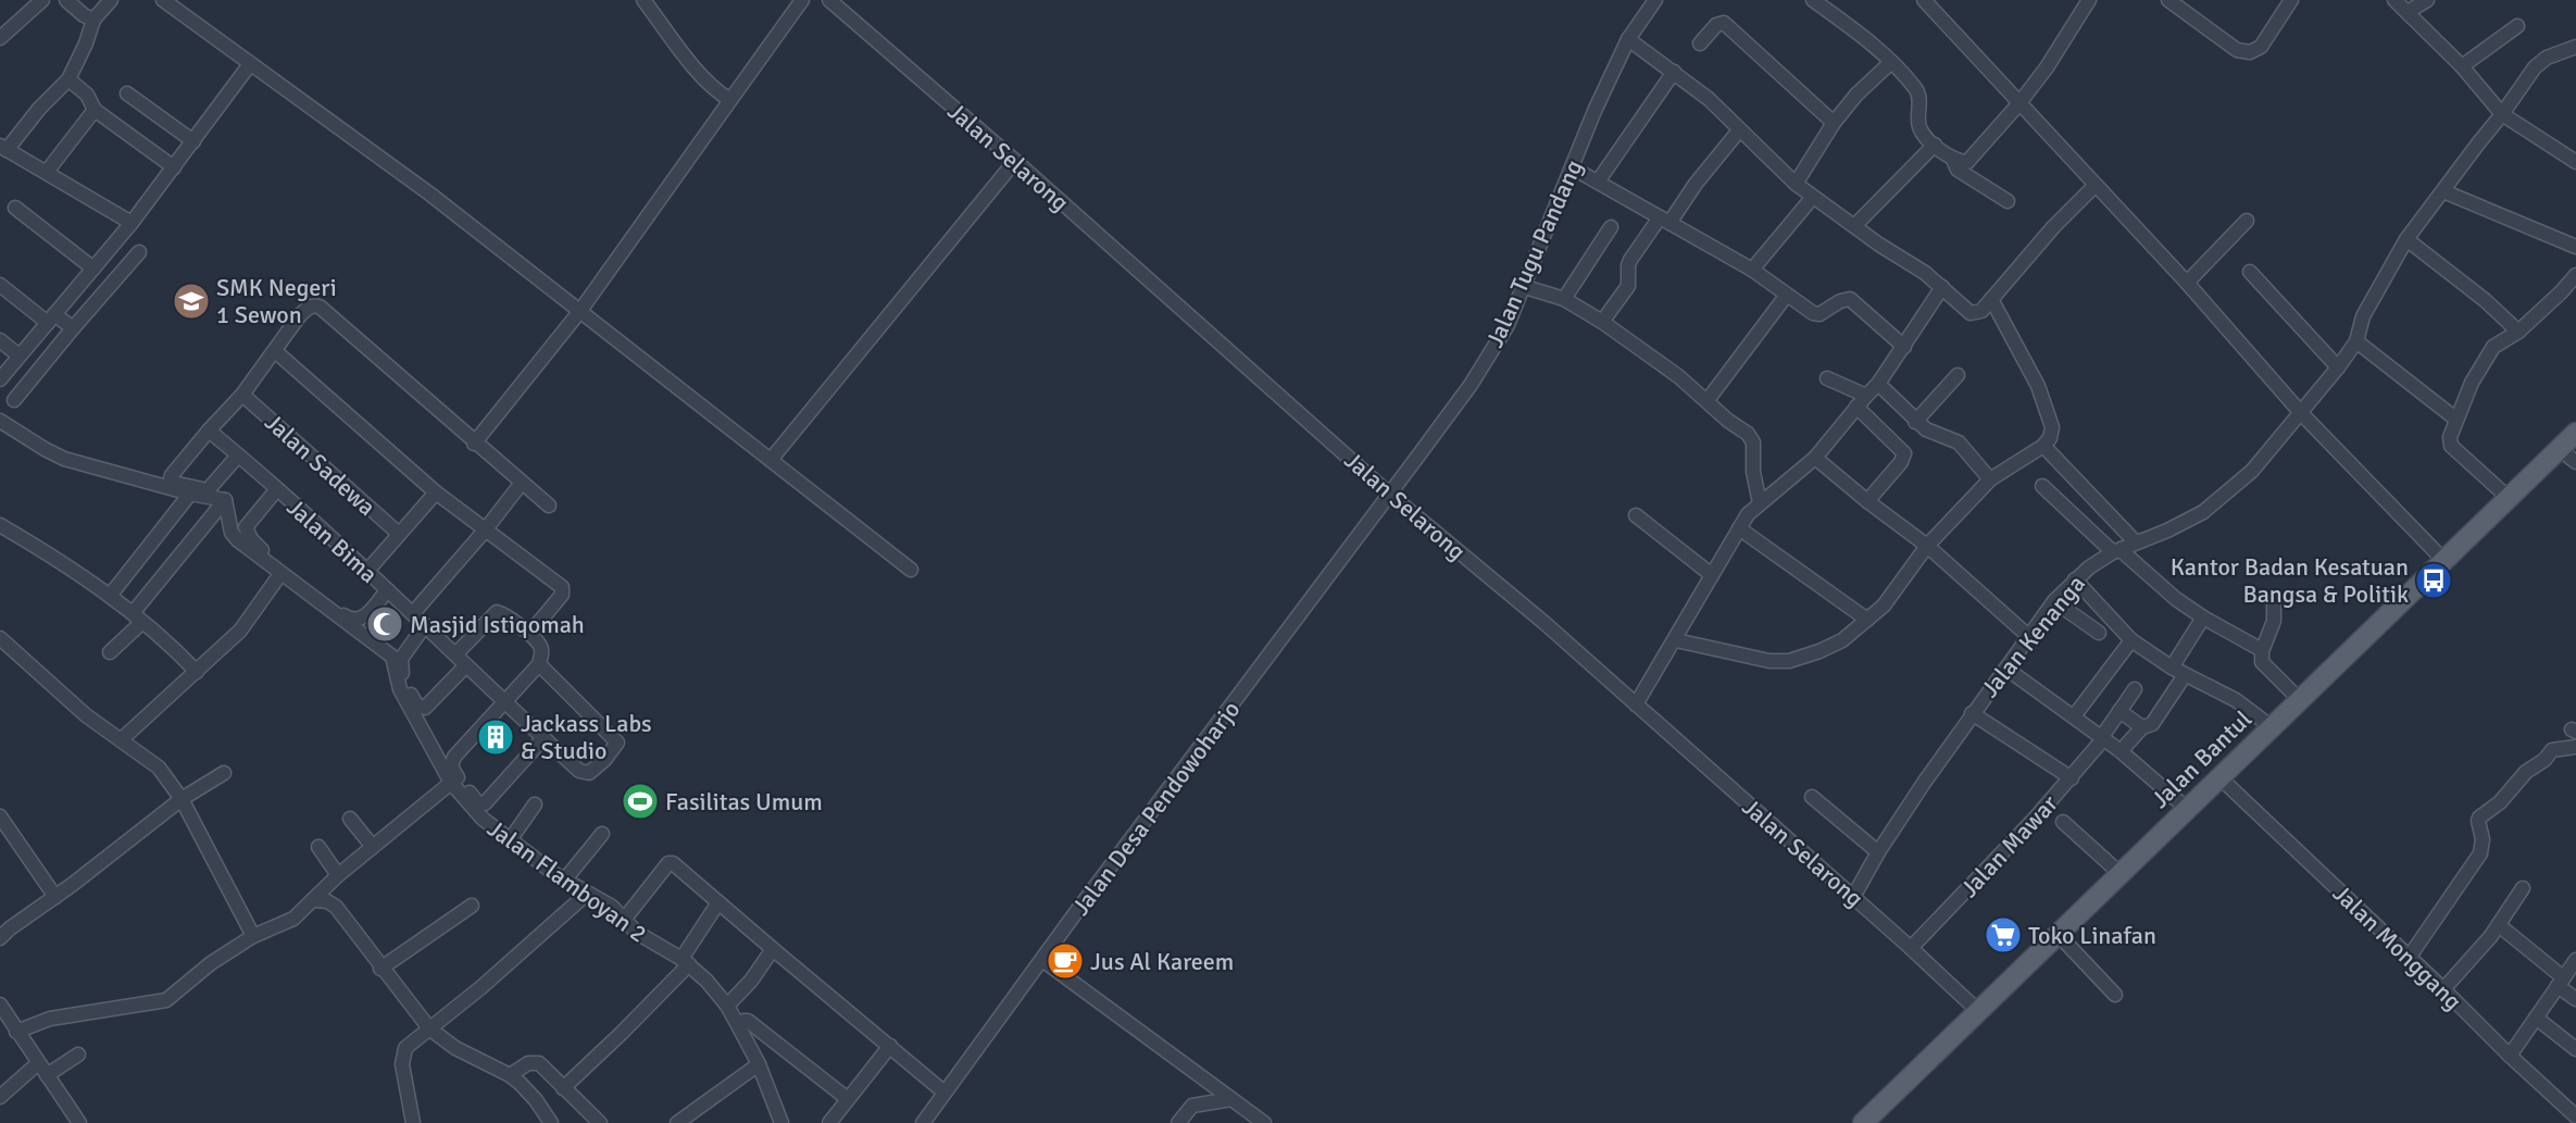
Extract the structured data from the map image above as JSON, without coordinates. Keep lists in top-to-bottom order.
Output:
{
  "streets": {
    "main road": ["Jalan Bantul"],
    "street": [
      "Jalan Selarong",
      "Jalan Tugu Pandang",
      "Jalan Sadewa",
      "Jalan Bima",
      "Jalan Kenanga",
      "Jalan Desa Pendowoharjo",
      "Jalan Mawar",
      "Jalan Flamboyan 2",
      "Jalan Monggang"
    ]
  },
  "crossings": [
    ["Jalan Selarong", "Jalan Tugu Pandang"],
    ["Jalan Selarong", "Jalan Kenanga"],
    ["Jalan Selarong", "Jalan Bantul"],
    ["Jalan Selarong", "Jalan Desa Pendowoharjo"],
    ["Jalan Selarong", "Jalan Mawar"],
    ["Jalan Tugu Pandang", "Jalan Desa Pendowoharjo"],
    ["Jalan Bantul", "Jalan Monggang"]
  ],
  "places": {
    "school or university": ["SMK Negeri 1 Sewon"],
    "bus stop": ["Kantor Badan Kesatuan Bangsa & Politik"],
    "mosque": ["Masjid Istiqomah"],
    "building": ["Jackass Labs & Studio"],
    "sports": ["Fasilitas Umum"],
    "supermarket": ["Toko Linafan"],
    "cafe": ["Jus Al Kareem"]
  }
}
